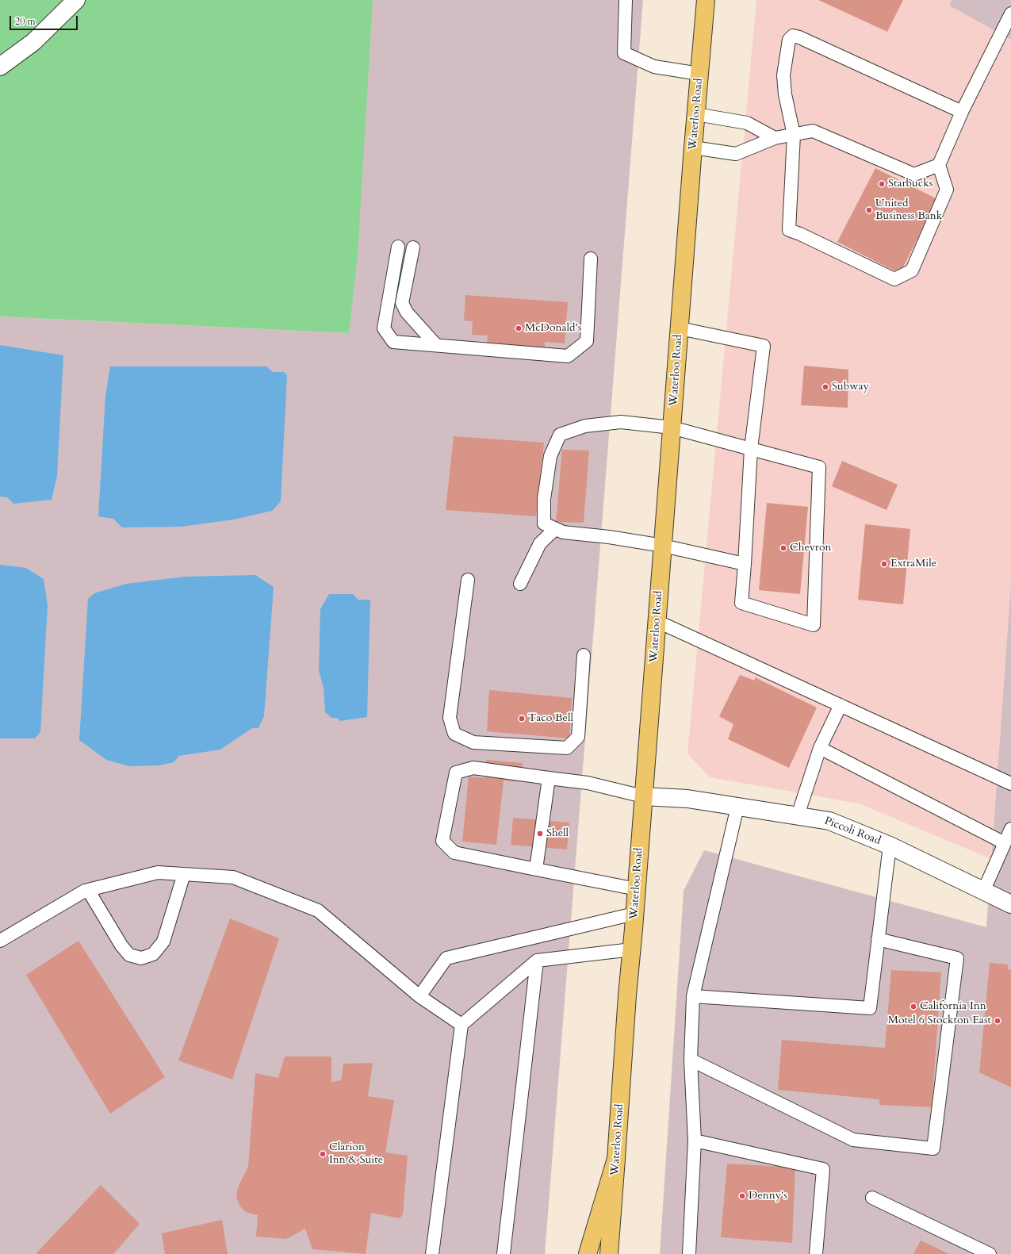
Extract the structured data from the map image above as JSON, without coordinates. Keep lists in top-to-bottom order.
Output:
{
  "streets": {
    "main road": ["Waterloo Road"],
    "street": ["Piccoli Road"]
  },
  "crossings": [
    ["Waterloo Road", "Piccoli Road"]
  ],
  "places": [
    "Starbucks",
    "United Business Bank",
    "McDonald's",
    "Subway",
    "Chevron",
    "ExtraMile",
    "Taco Bell",
    "Shell",
    "California Inn",
    "Motel 6 Stockton East",
    "Clarion Inn & Suite",
    "Denny's"
  ],
  "scale_bar": "20 m"
}
